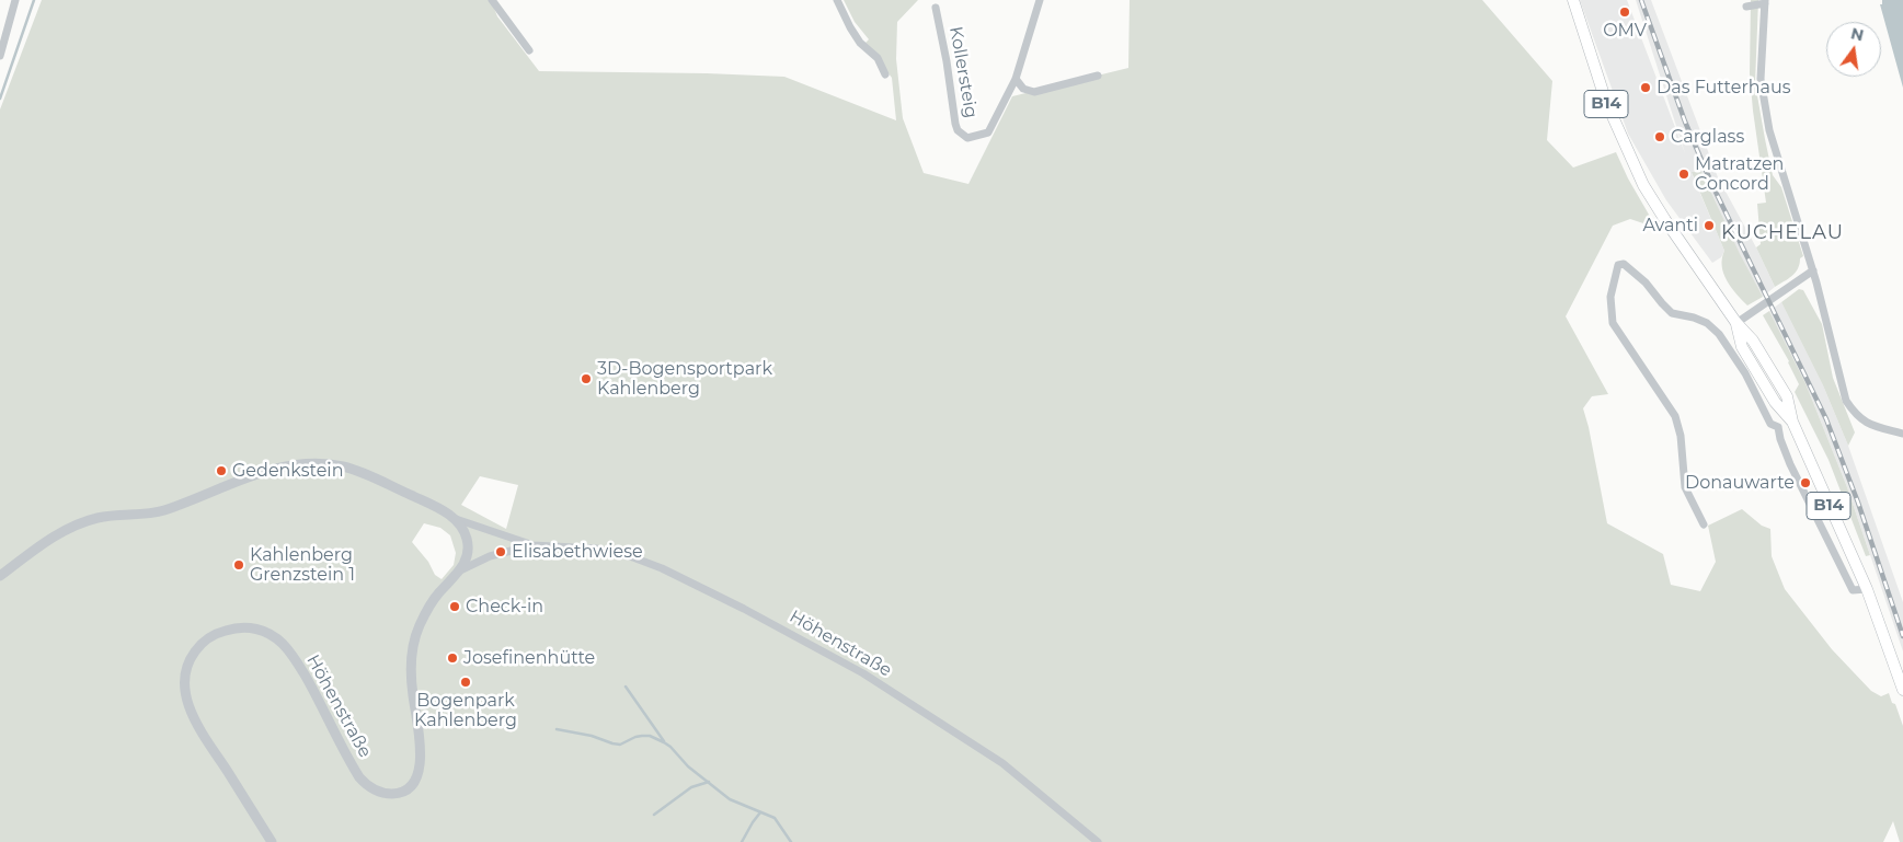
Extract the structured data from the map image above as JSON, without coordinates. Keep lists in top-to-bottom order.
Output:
{
  "streets": {
    "main road": ["B14"],
    "street": ["Kollersteig", "Höhenstraße"]
  },
  "districts": ["KUCHELAU"],
  "places": [
    "OMV",
    "Das Futterhaus",
    "Carglass",
    "Matratzen Concord",
    "Avanti",
    "3D-Bogensportpark Kahlenberg",
    "Gedenkstein",
    "Donauwarte",
    "Elisabethwiese",
    "Kahlenberg Grenzstein 1",
    "Check-in",
    "Josefinenhütte",
    "Bogenpark Kahlenberg"
  ],
  "north": "top"
}
